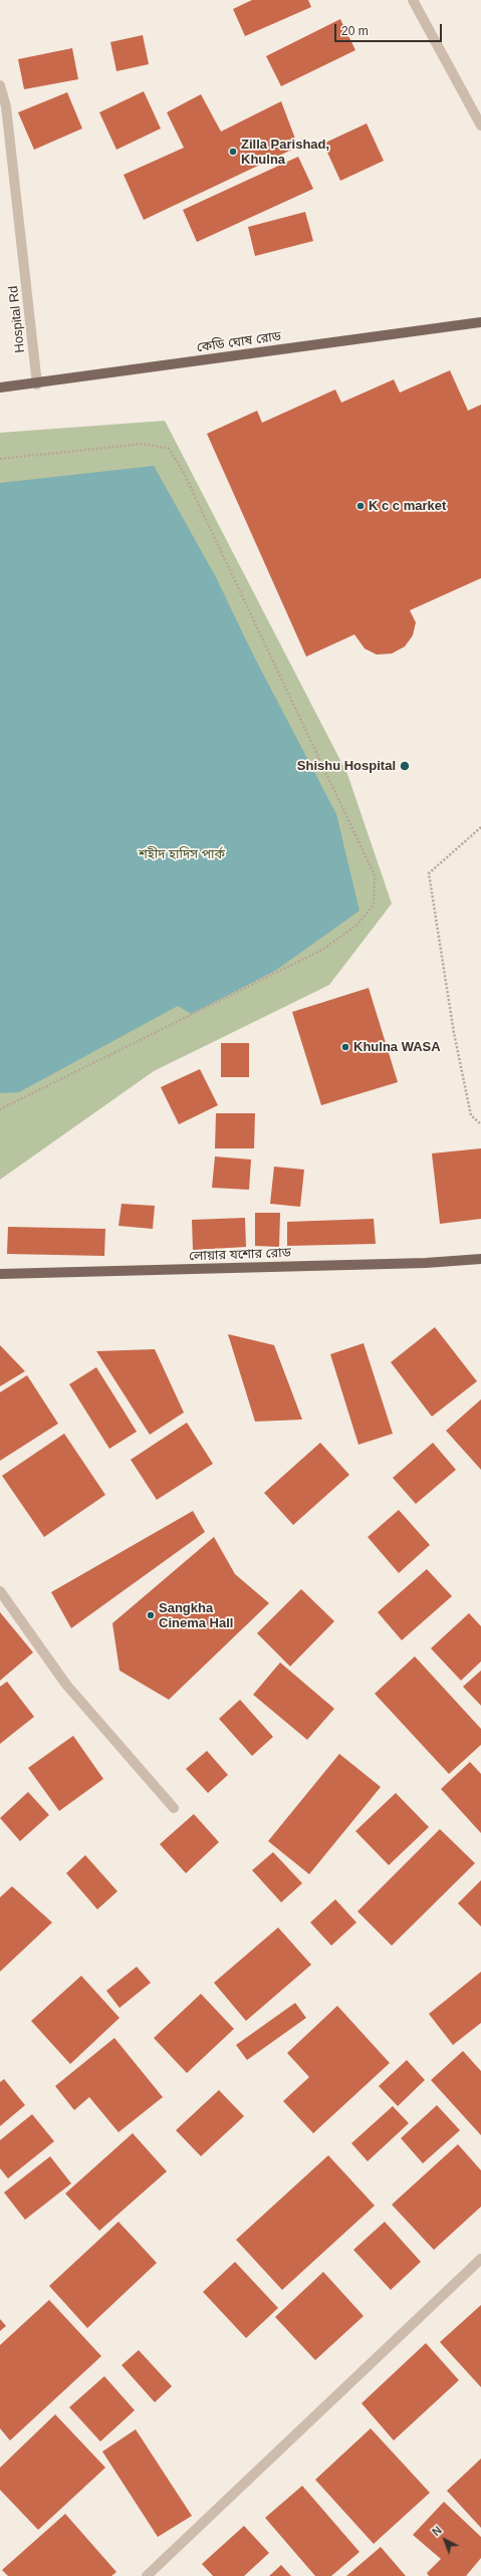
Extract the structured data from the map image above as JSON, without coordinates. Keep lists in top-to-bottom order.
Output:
{
  "streets": {
    "main road": ["কেডি ঘোষ রোড", "লোয়ার যশোর রোড"],
    "street": ["Hospital Rd"]
  },
  "crossings": [
    ["Hospital Rd", "কেডি ঘোষ রোড"]
  ],
  "parks": ["শহীদ হাদিস পার্ক"],
  "places": [
    "Zilla Parishad, Khulna",
    "K c c market",
    "Shishu Hospital",
    "Khulna WASA",
    "Sangkha Cinema Hall"
  ],
  "scale_bar": "20 m",
  "north": "top left"
}
